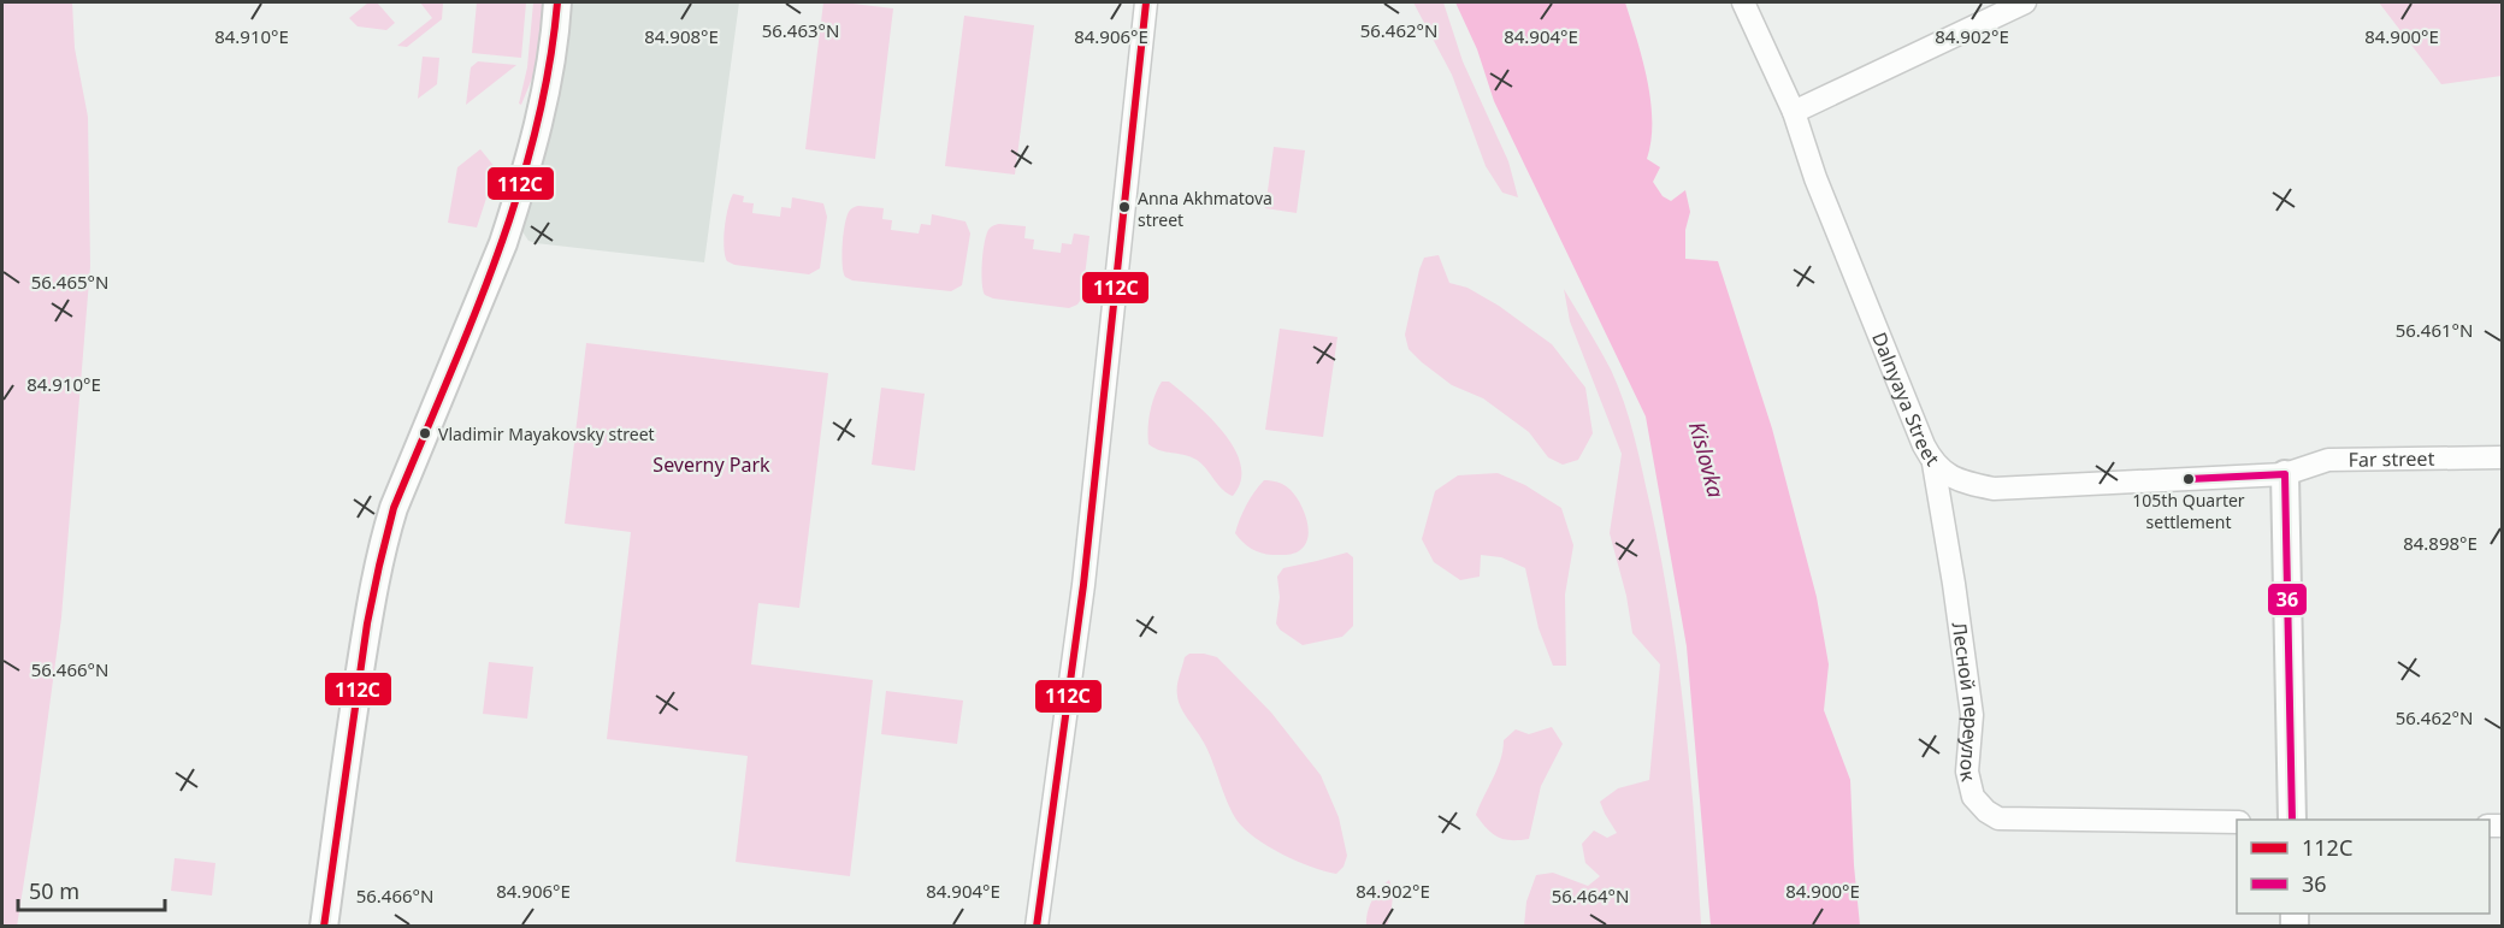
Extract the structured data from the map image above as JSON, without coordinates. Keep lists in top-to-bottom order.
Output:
{
  "streets": {
    "street": ["Dalnyaya Street", "Far street", "Лесной переулок"]
  },
  "crossings": [
    ["Dalnyaya Street", "Far street"],
    ["Dalnyaya Street", "Лесной переулок"]
  ],
  "water": ["Kislovka"],
  "parks": ["Severny Park"],
  "places": ["Anna Akhmatova street", "Vladimir Mayakovsky street", "105th Quarter settlement"],
  "lines": ["transit line 112С", "transit line 36"],
  "legend": ["112С", "36"],
  "scale_bar": "50 m",
  "coordinates": [
    "56.463°N",
    "56.462°N",
    "84.910°E",
    "84.900°E",
    "84.908°E",
    "84.906°E",
    "84.904°E",
    "84.902°E",
    "56.465°N",
    "56.461°N",
    "84.898°E",
    "56.466°N",
    "56.464°N"
  ]
}
